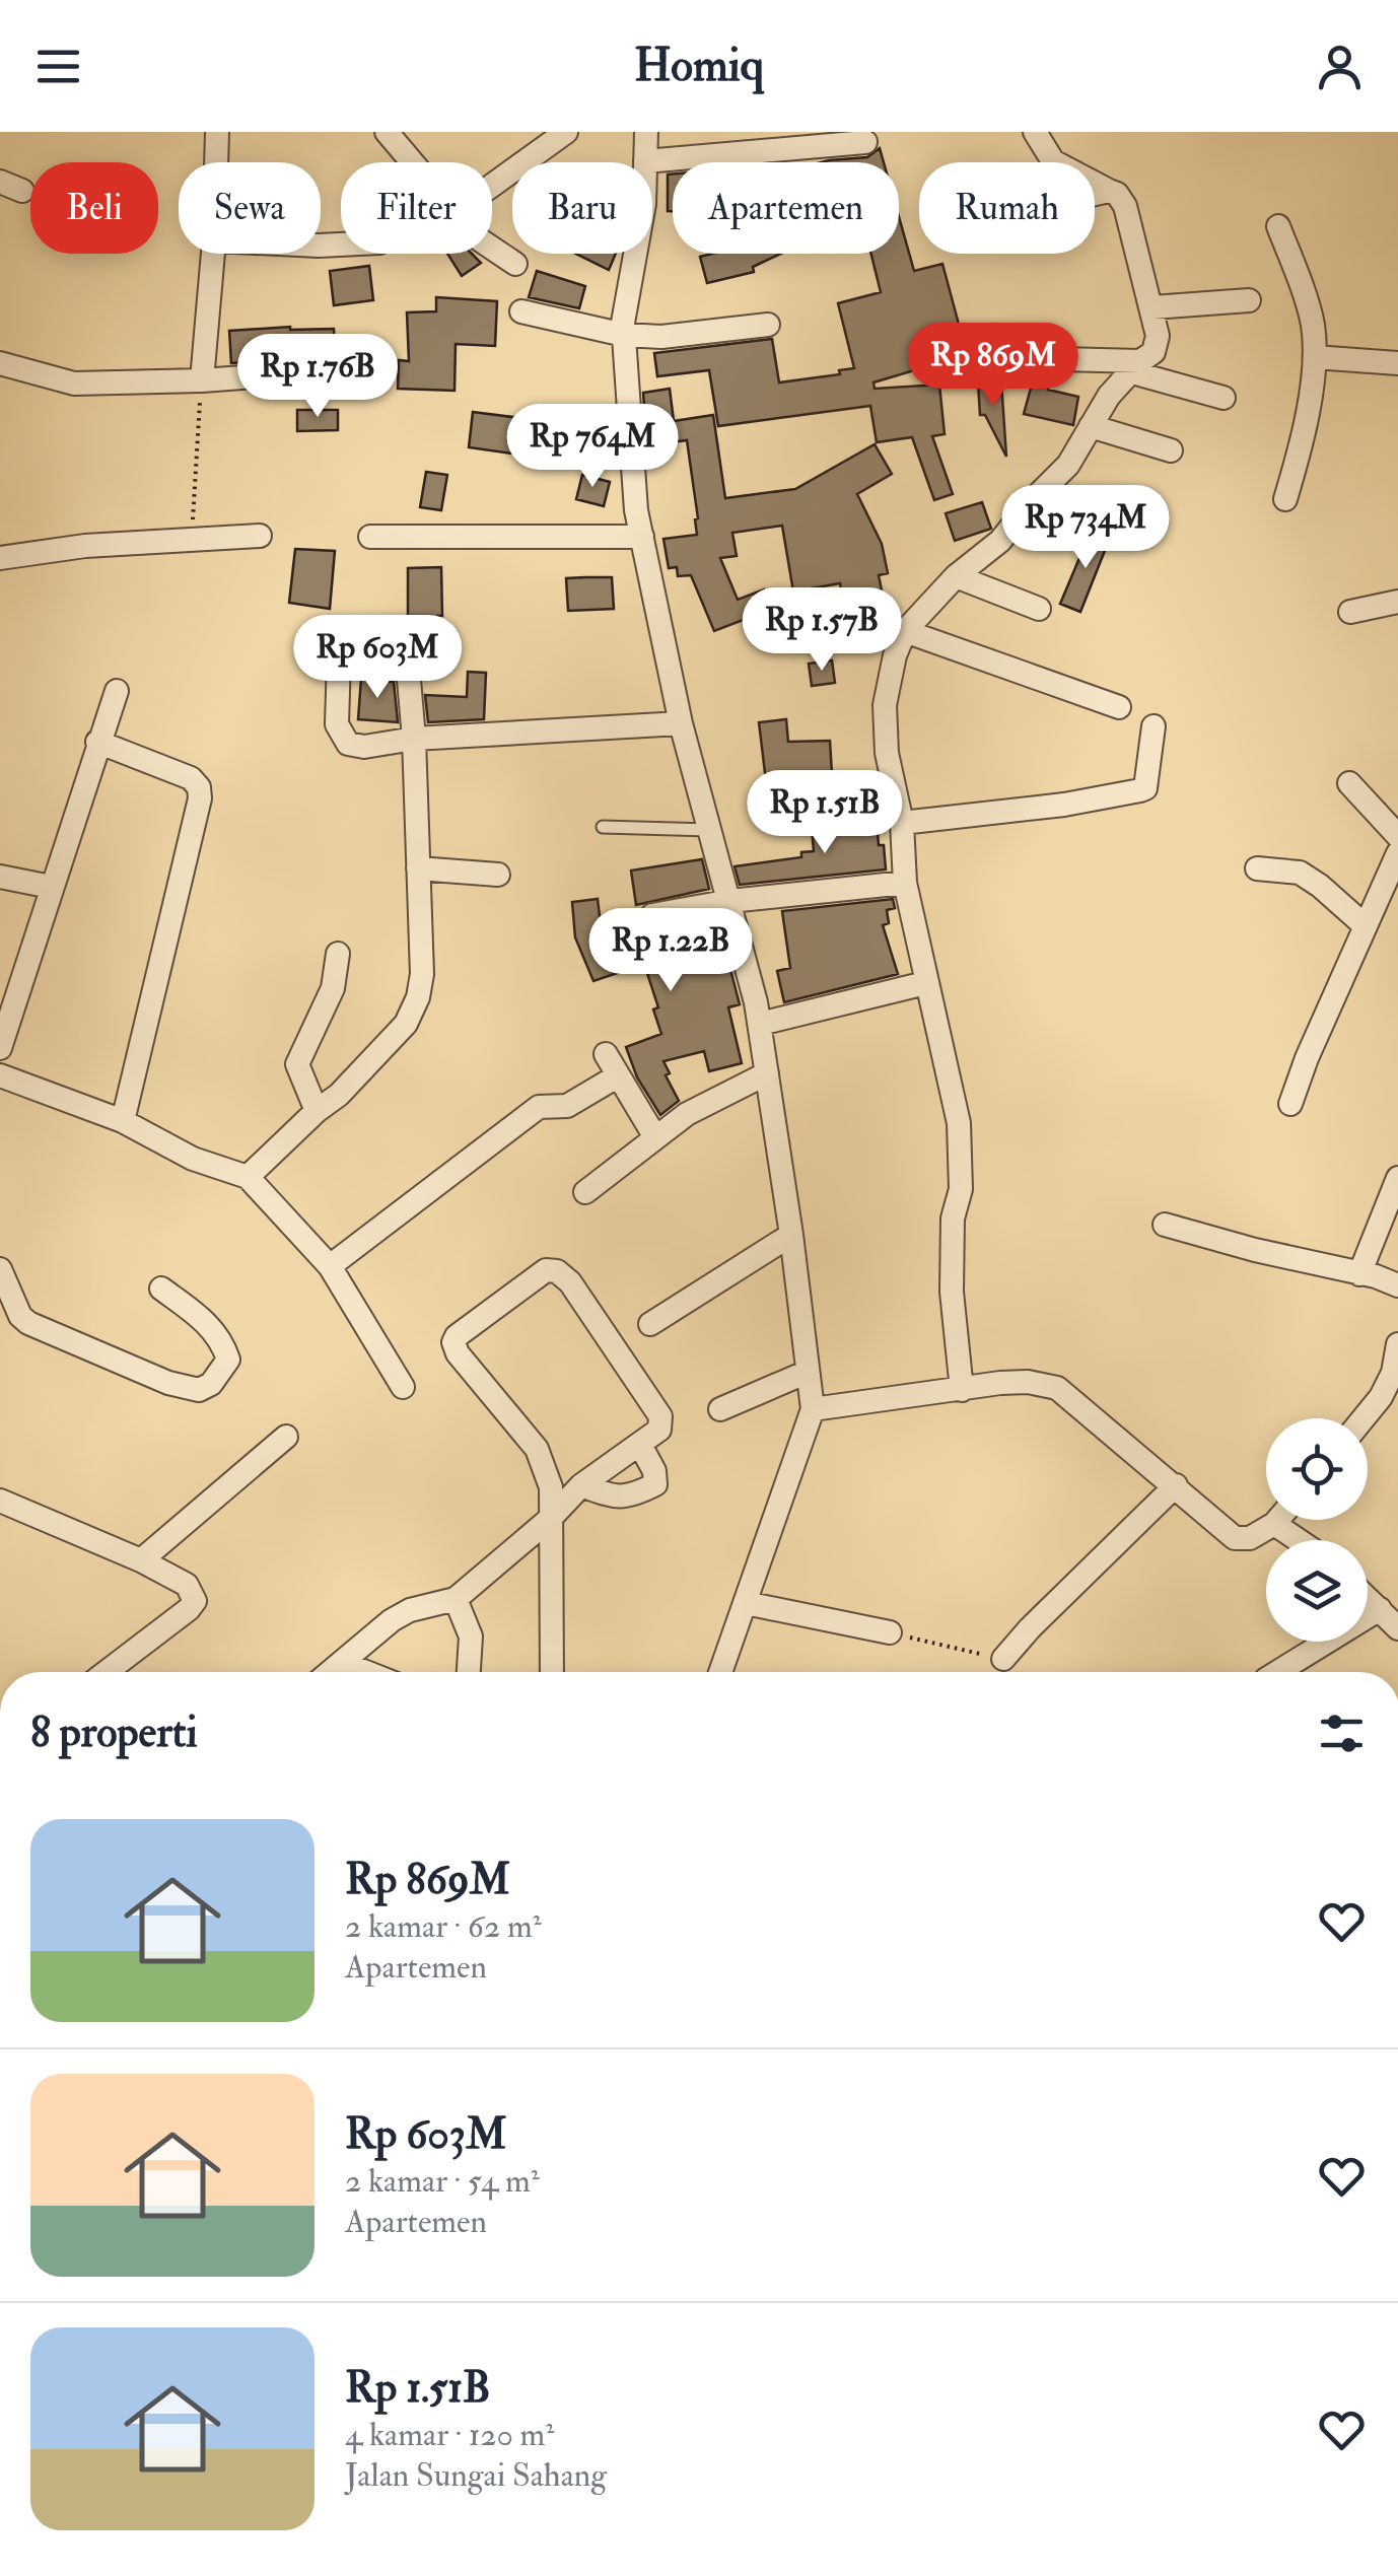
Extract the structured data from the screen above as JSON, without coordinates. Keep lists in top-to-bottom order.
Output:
{
  "page": {
    "header": "Homiq",
    "chip": [
      "Beli",
      "Sewa",
      "Filter",
      "Baru",
      "Apartemen",
      "Rumah"
    ],
    "price": [
      "Rp 869M",
      "Rp 1.76B",
      "Rp 764M",
      "Rp 734M",
      "Rp 1.57B",
      "Rp 603M",
      "Rp 1.51B",
      "Rp 1.22B"
    ],
    "heading": "8 properti",
    "list": [
      {
        "name": "Rp 869M",
        "note": "2 kamar · 62 m² · Apartemen"
      },
      {
        "name": "Rp 603M",
        "note": "2 kamar · 54 m² · Apartemen"
      },
      {
        "name": "Rp 1.51B",
        "note": "4 kamar · 120 m² · Jalan Sungai Sahang"
      }
    ]
  }
}
